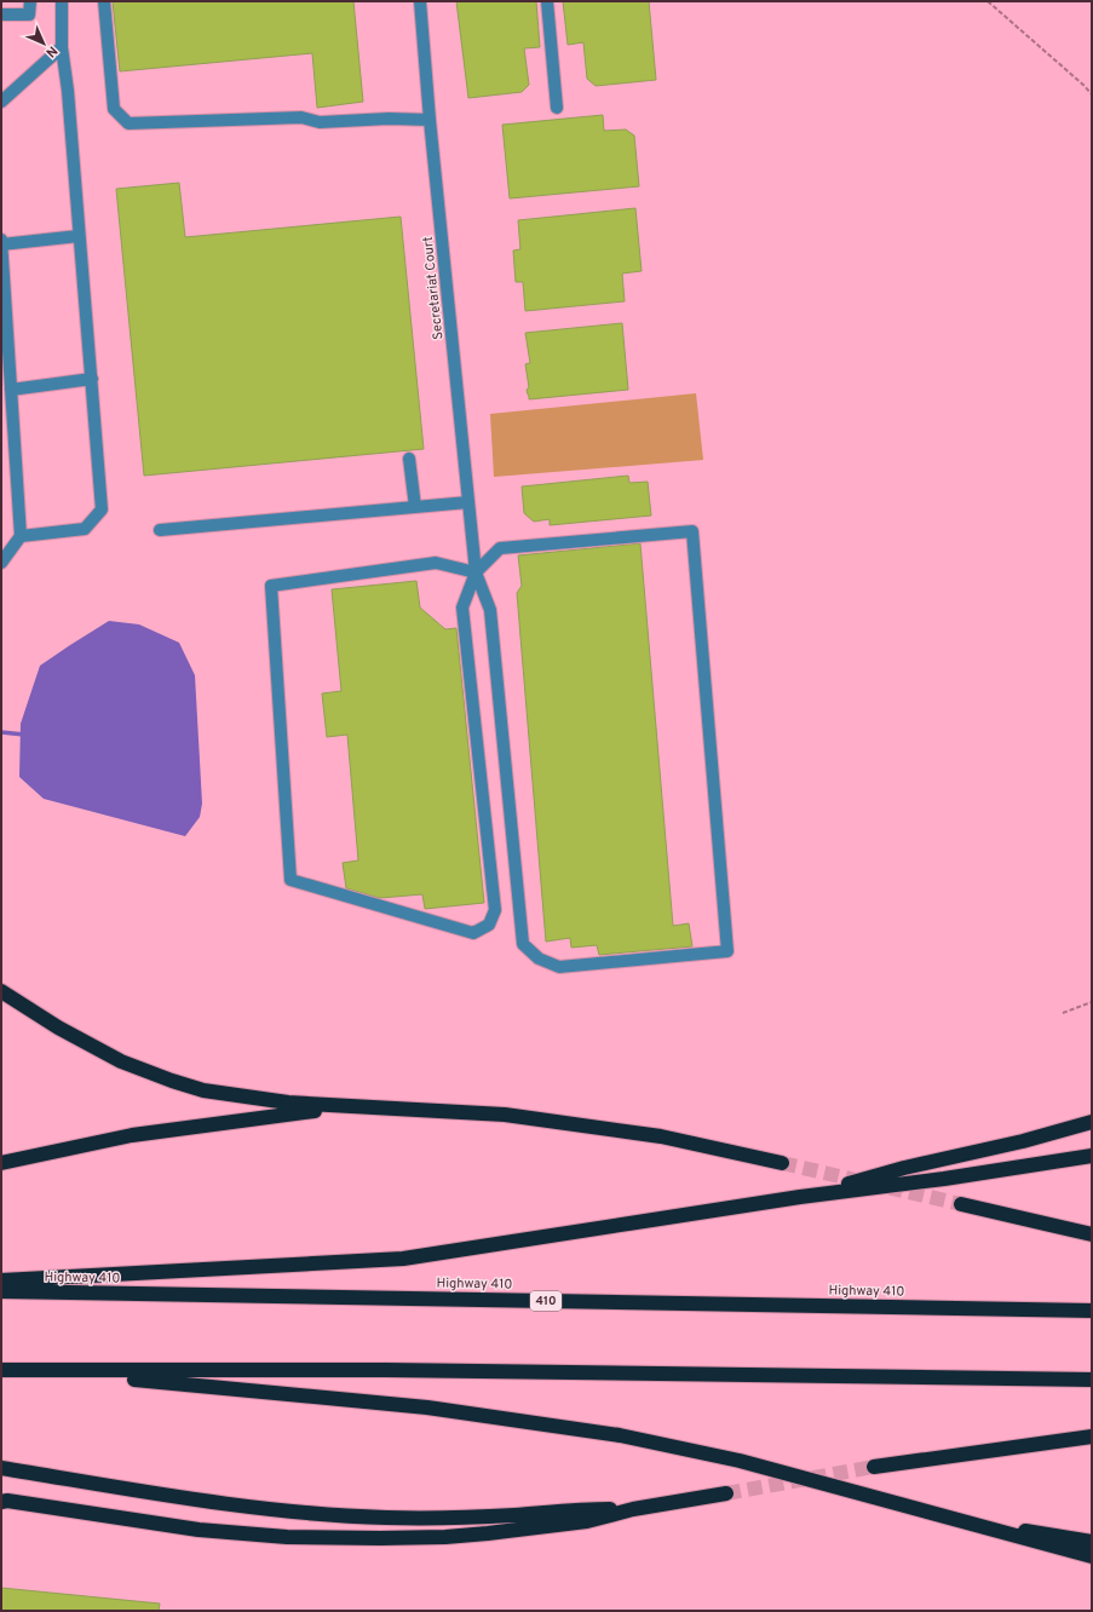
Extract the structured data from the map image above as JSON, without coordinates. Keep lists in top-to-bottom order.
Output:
{
  "streets": {
    "highway": ["Highway 410", "410"],
    "street": ["Secretariat Court"]
  },
  "north": "bottom right"
}
